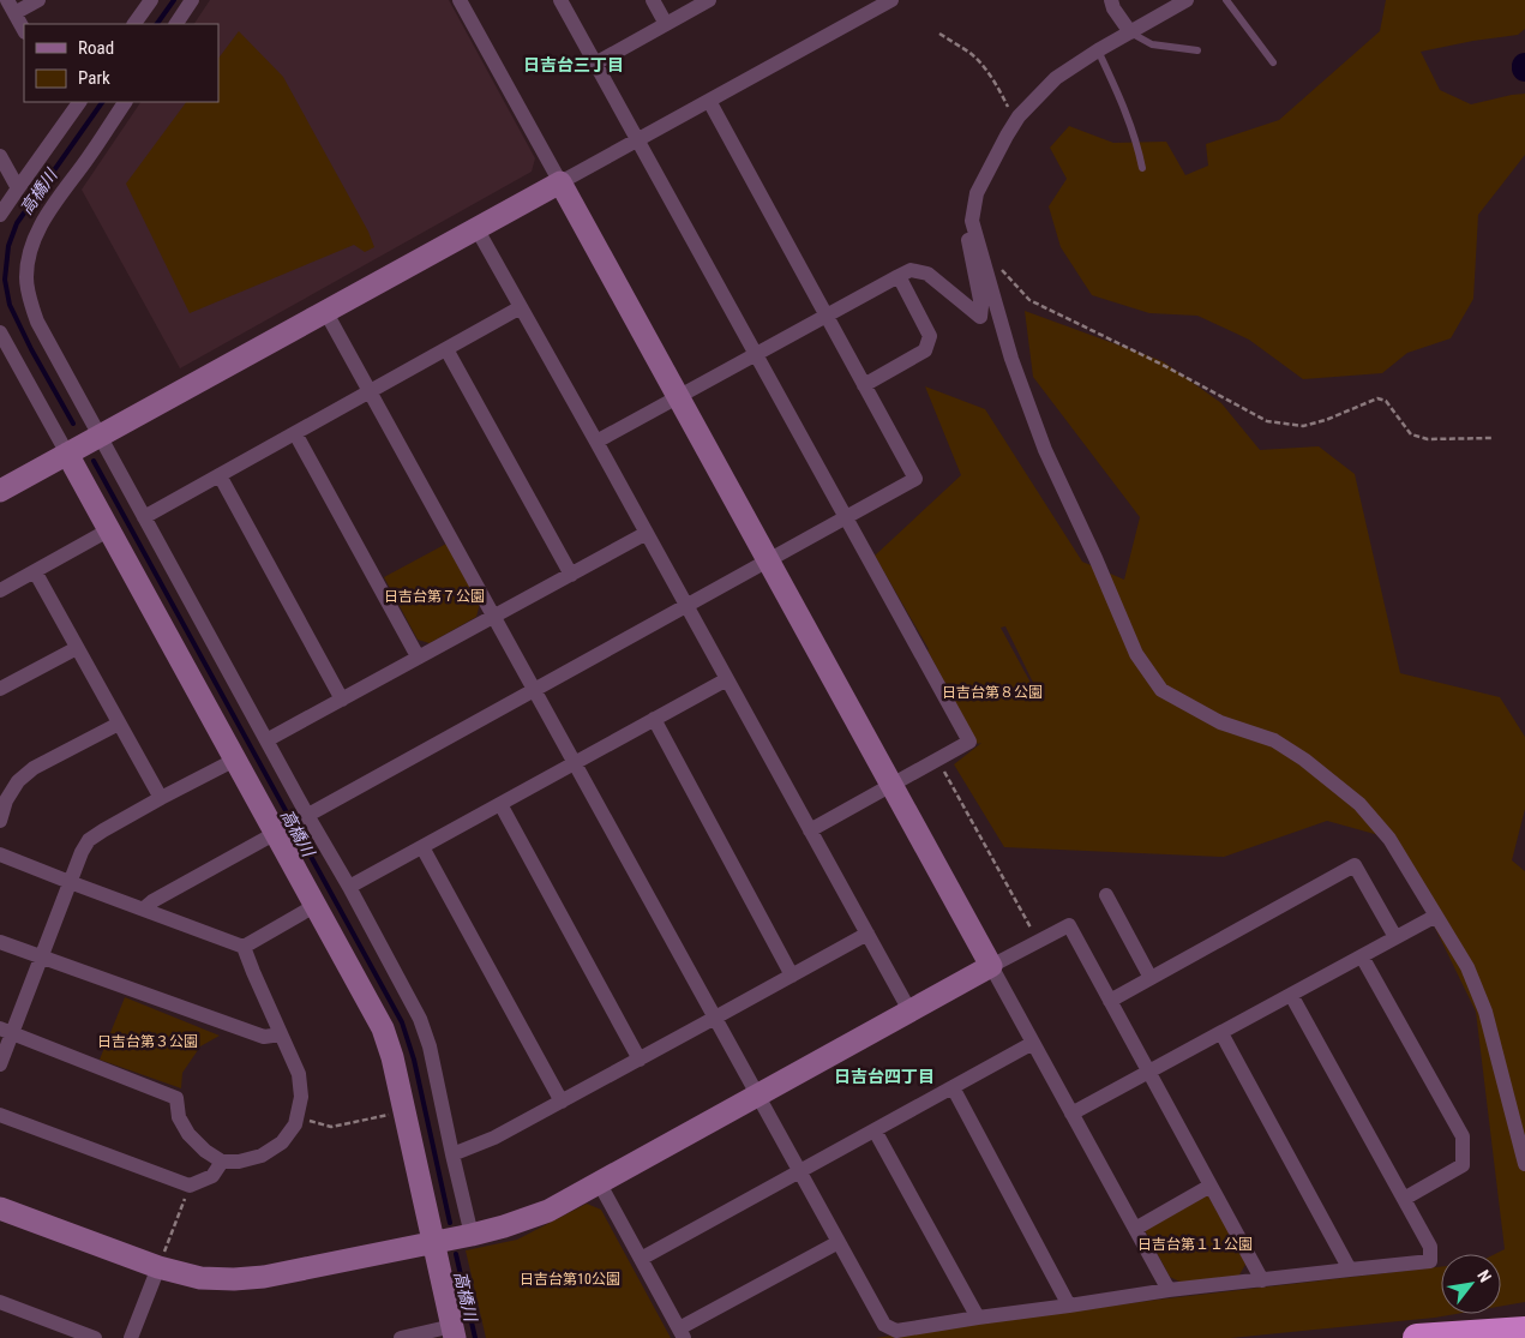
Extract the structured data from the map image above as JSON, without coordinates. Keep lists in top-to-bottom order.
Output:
{
  "districts": ["日吉台三丁目", "日吉台四丁目"],
  "water": ["高橋川"],
  "parks": [
    "日吉台第７公園",
    "日吉台第８公園",
    "日吉台第３公園",
    "日吉台第１１公園",
    "日吉台第10公園"
  ],
  "legend": ["Road", "Park"],
  "north": "top right"
}
